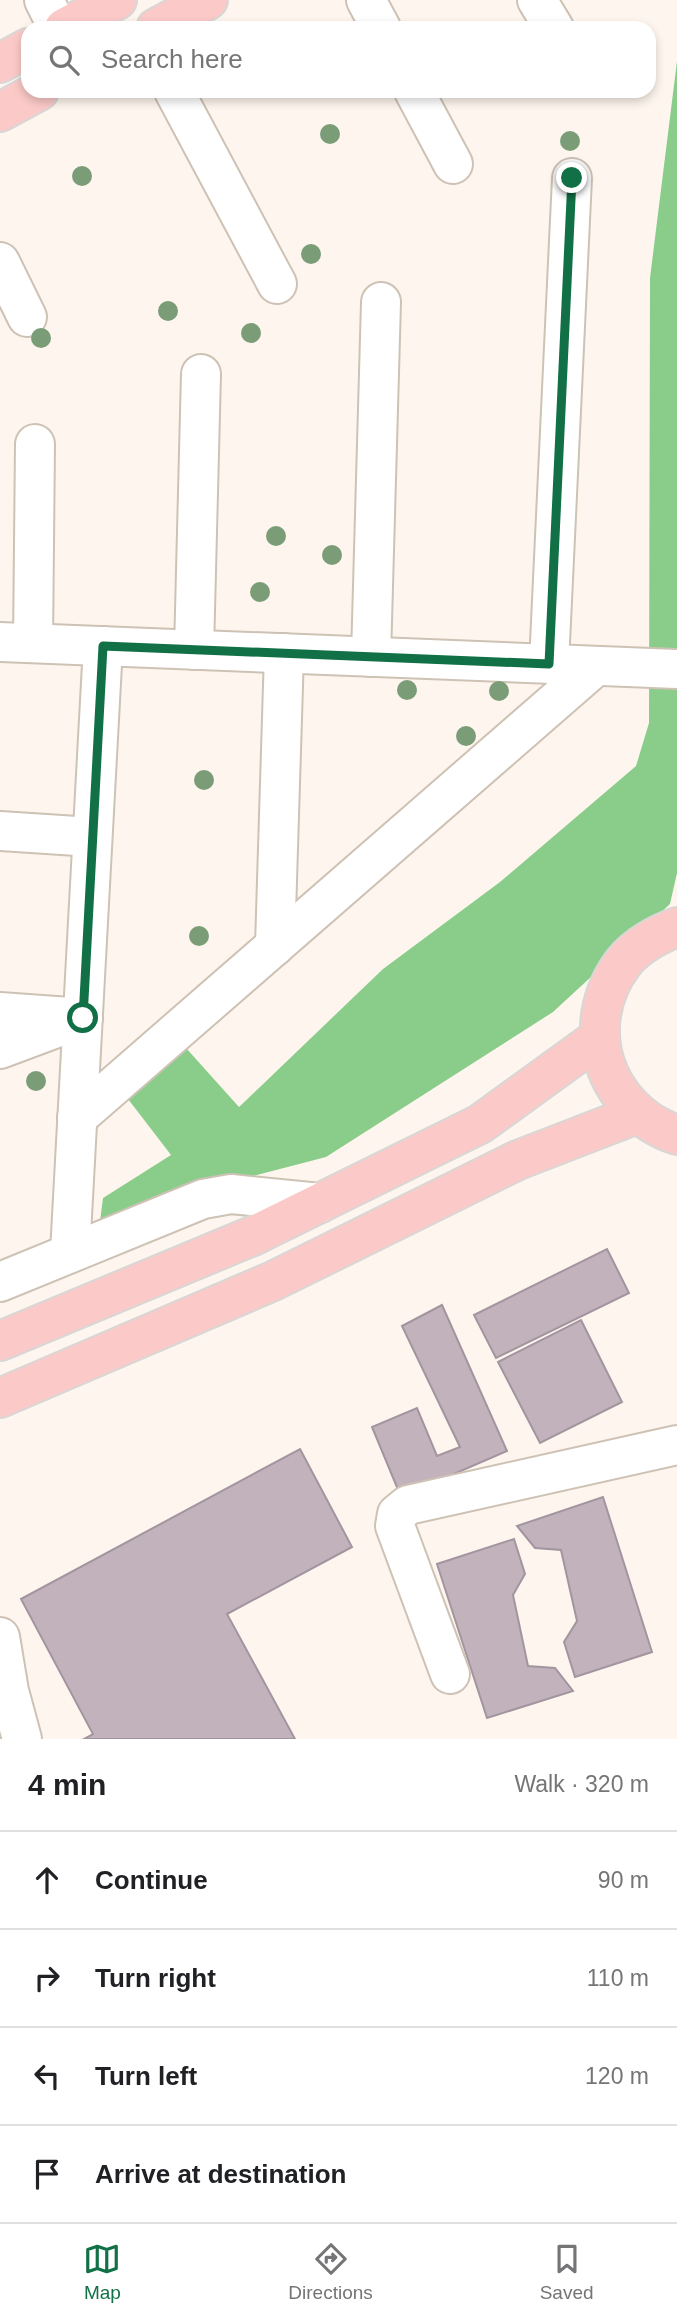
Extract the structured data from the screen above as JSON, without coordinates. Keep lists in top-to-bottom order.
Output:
{
  "page": {
    "search": "Search here",
    "heading": ["4 min", "Walk · 320 m"],
    "list": [
      ["Continue", "90 m"],
      ["Turn right", "110 m"],
      ["Turn left", "120 m"],
      "Arrive at destination"
    ],
    "nav": ["Map", "Directions", "Saved"]
  }
}
